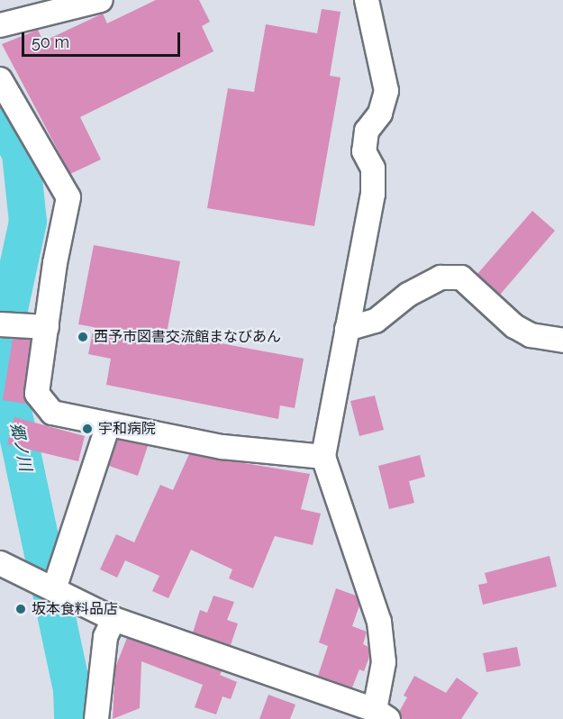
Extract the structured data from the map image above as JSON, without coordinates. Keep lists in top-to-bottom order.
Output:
{
  "water": ["郷ノ川"],
  "places": ["西予市図書交流館まなびあん", "宇和病院", "坂本食料品店"],
  "scale_bar": "50 m"
}
